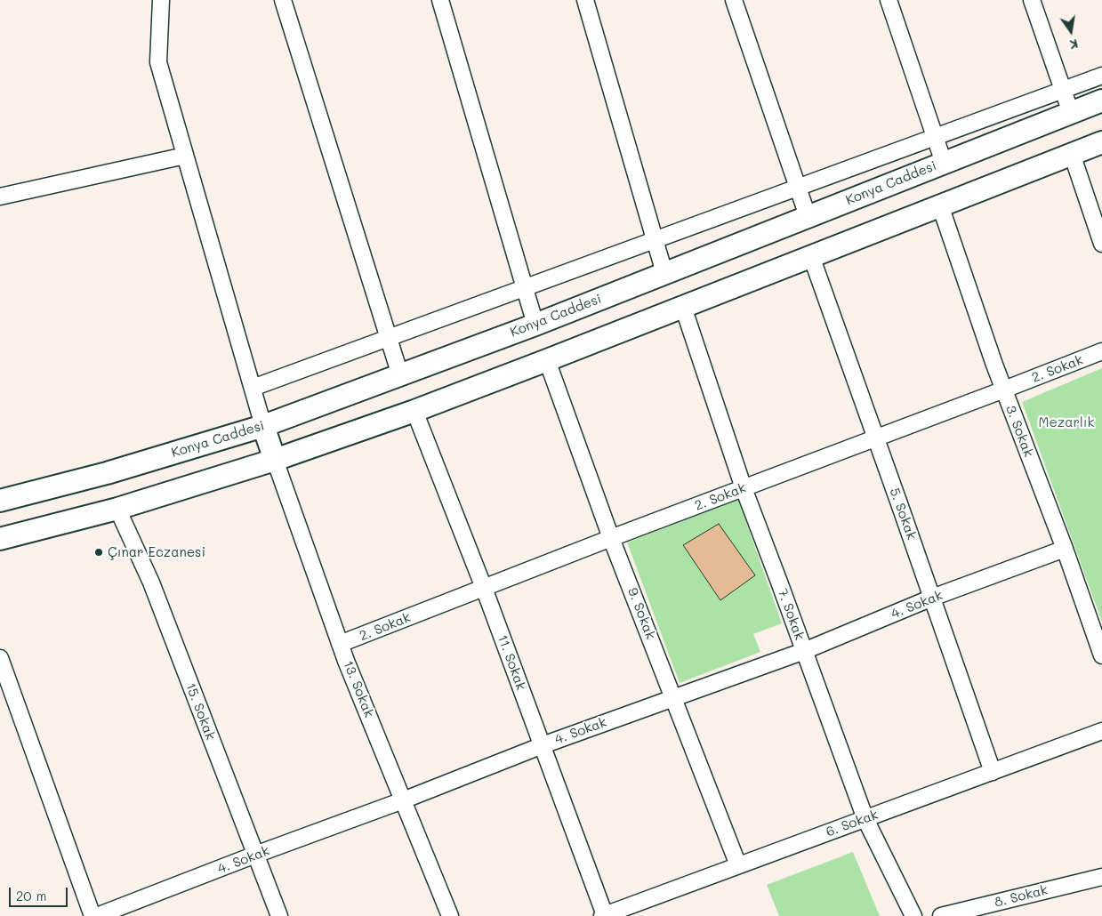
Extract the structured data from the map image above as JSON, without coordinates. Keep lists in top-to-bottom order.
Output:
{
  "streets": {
    "main road": ["Konya Caddesi"],
    "street": [
      "2. Sokak",
      "3. Sokak",
      "5. Sokak",
      "4. Sokak",
      "9. Sokak",
      "7. Sokak",
      "11. Sokak",
      "13. Sokak",
      "15. Sokak",
      "6. Sokak",
      "8. Sokak"
    ]
  },
  "crossings": [
    ["2. Sokak", "3. Sokak"],
    ["2. Sokak", "5. Sokak"],
    ["2. Sokak", "9. Sokak"],
    ["2. Sokak", "7. Sokak"],
    ["2. Sokak", "11. Sokak"],
    ["2. Sokak", "13. Sokak"],
    ["3. Sokak", "4. Sokak"],
    ["5. Sokak", "4. Sokak"],
    ["5. Sokak", "6. Sokak"],
    ["4. Sokak", "9. Sokak"],
    ["4. Sokak", "7. Sokak"],
    ["4. Sokak", "11. Sokak"],
    ["4. Sokak", "13. Sokak"],
    ["4. Sokak", "15. Sokak"],
    ["9. Sokak", "6. Sokak"],
    ["7. Sokak", "6. Sokak"],
    ["11. Sokak", "6. Sokak"]
  ],
  "parks": ["Mezarlık"],
  "places": ["Çınar Eczanesi"],
  "scale_bar": "20 m",
  "north": "bottom"
}
